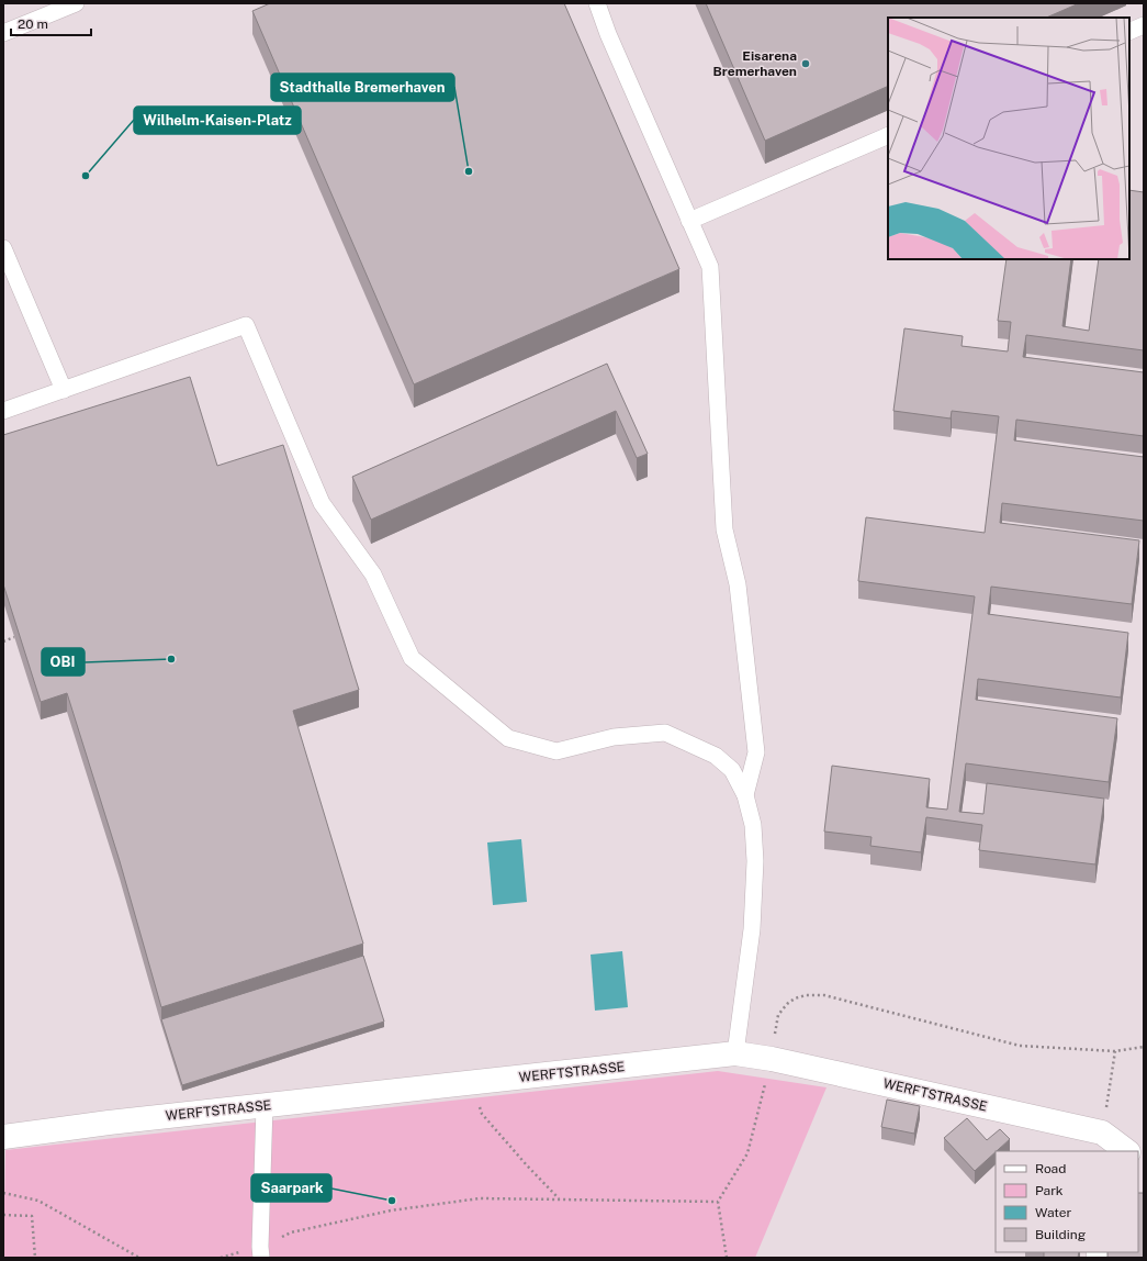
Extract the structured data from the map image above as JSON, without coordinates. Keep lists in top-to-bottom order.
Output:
{
  "streets": {
    "street": ["WERFTSTRASSE"]
  },
  "places": [
    "Eisarena Bremerhaven",
    "Stadthalle Bremerhaven",
    "Wilhelm-Kaisen-Platz",
    "OBI",
    "Saarpark"
  ],
  "legend": [
    "Road",
    "Park",
    "Water",
    "Building"
  ],
  "scale_bar": "20 m"
}
